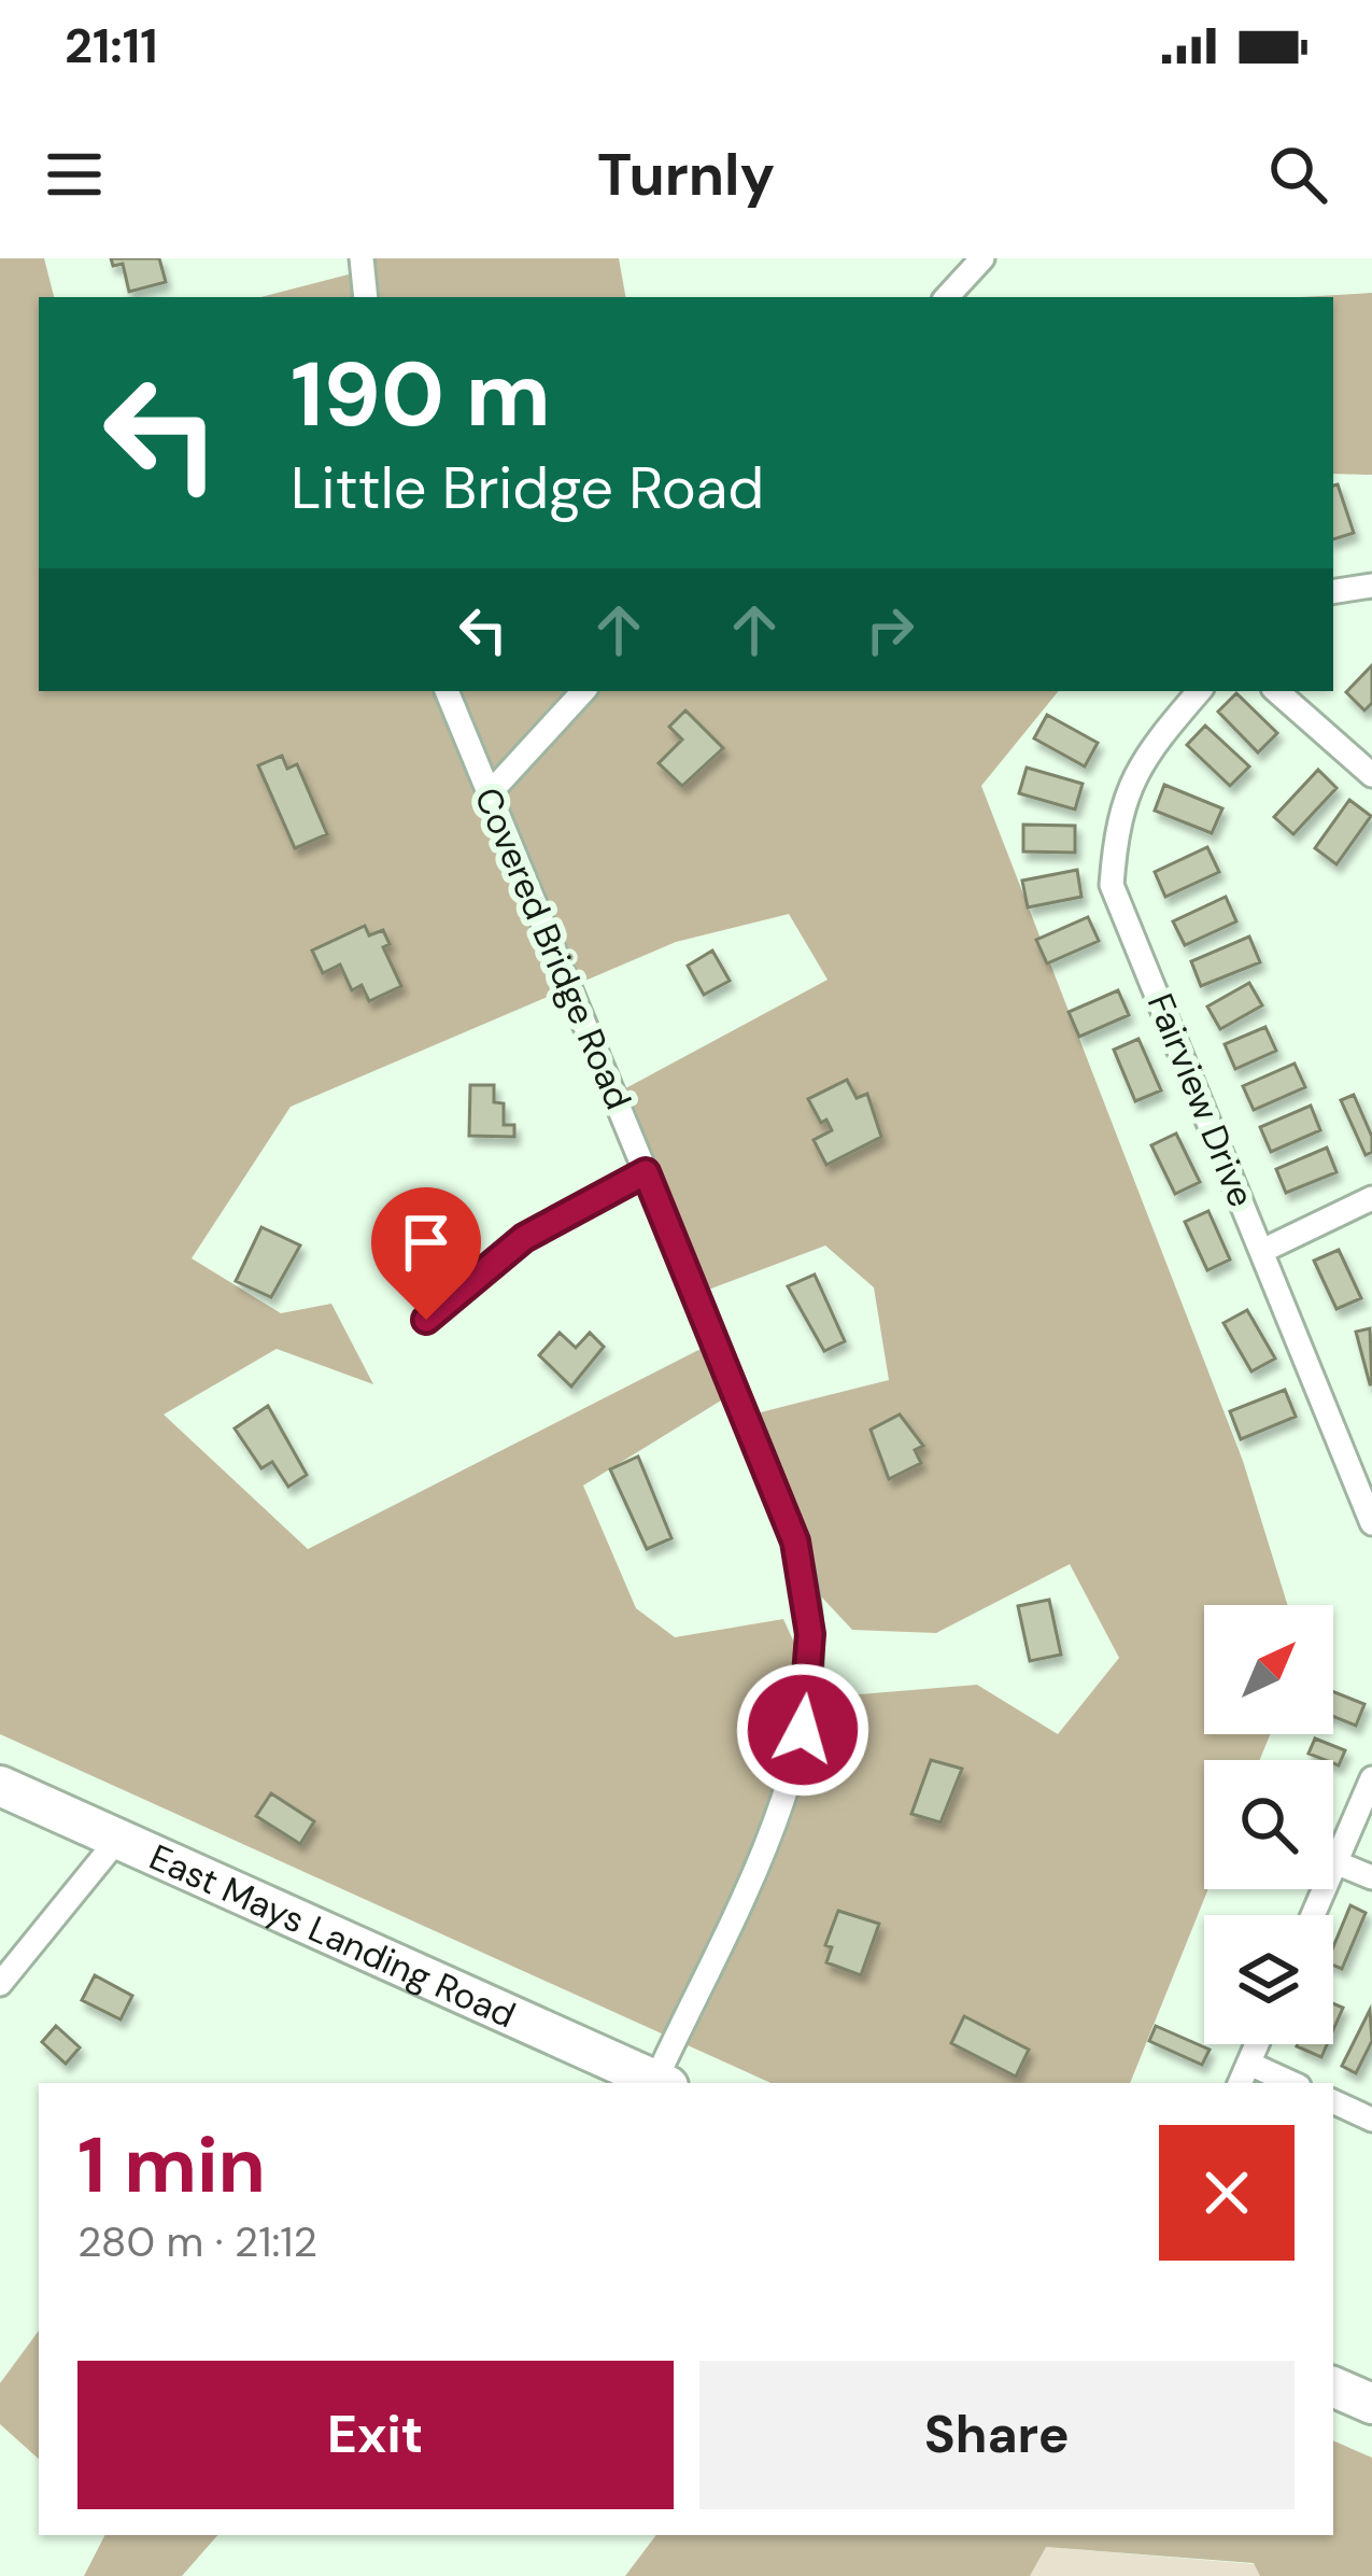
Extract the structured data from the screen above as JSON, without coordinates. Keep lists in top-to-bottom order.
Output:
{
  "streets": {
    "main road": ["East Mays Landing Road"],
    "street": ["Covered Bridge Road", "Fairview Drive"]
  },
  "crossings": [
    ["Covered Bridge Road", "East Mays Landing Road"]
  ],
  "north": "top right",
  "page": {
    "status": "21:11",
    "header": "Turnly",
    "turn": ["190 m", "Little Bridge Road"],
    "heading": ["1 min", "280 m · 21:12"],
    "buttons": ["Exit", "Share"]
  }
}
